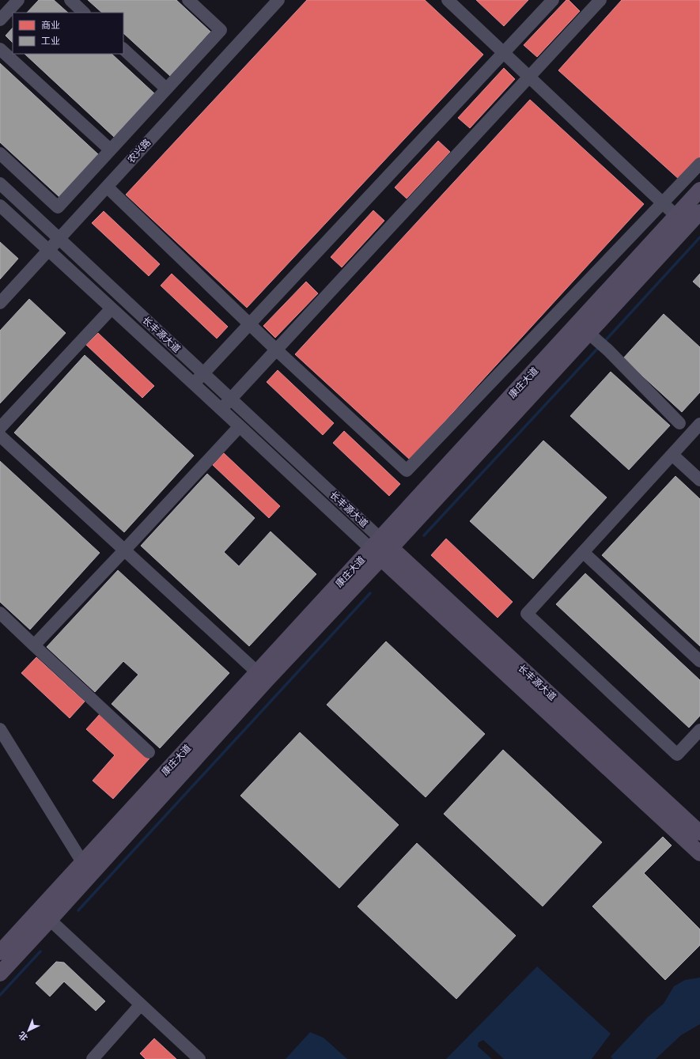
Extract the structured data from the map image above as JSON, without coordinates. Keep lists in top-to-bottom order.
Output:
{
  "streets": {
    "main road": ["长丰源大道", "康庄大道"],
    "street": ["农兴路"]
  },
  "crossings": [
    ["农兴路", "长丰源大道"],
    ["长丰源大道", "康庄大道"]
  ],
  "legend": ["商业", "工业"],
  "north": "bottom left"
}
